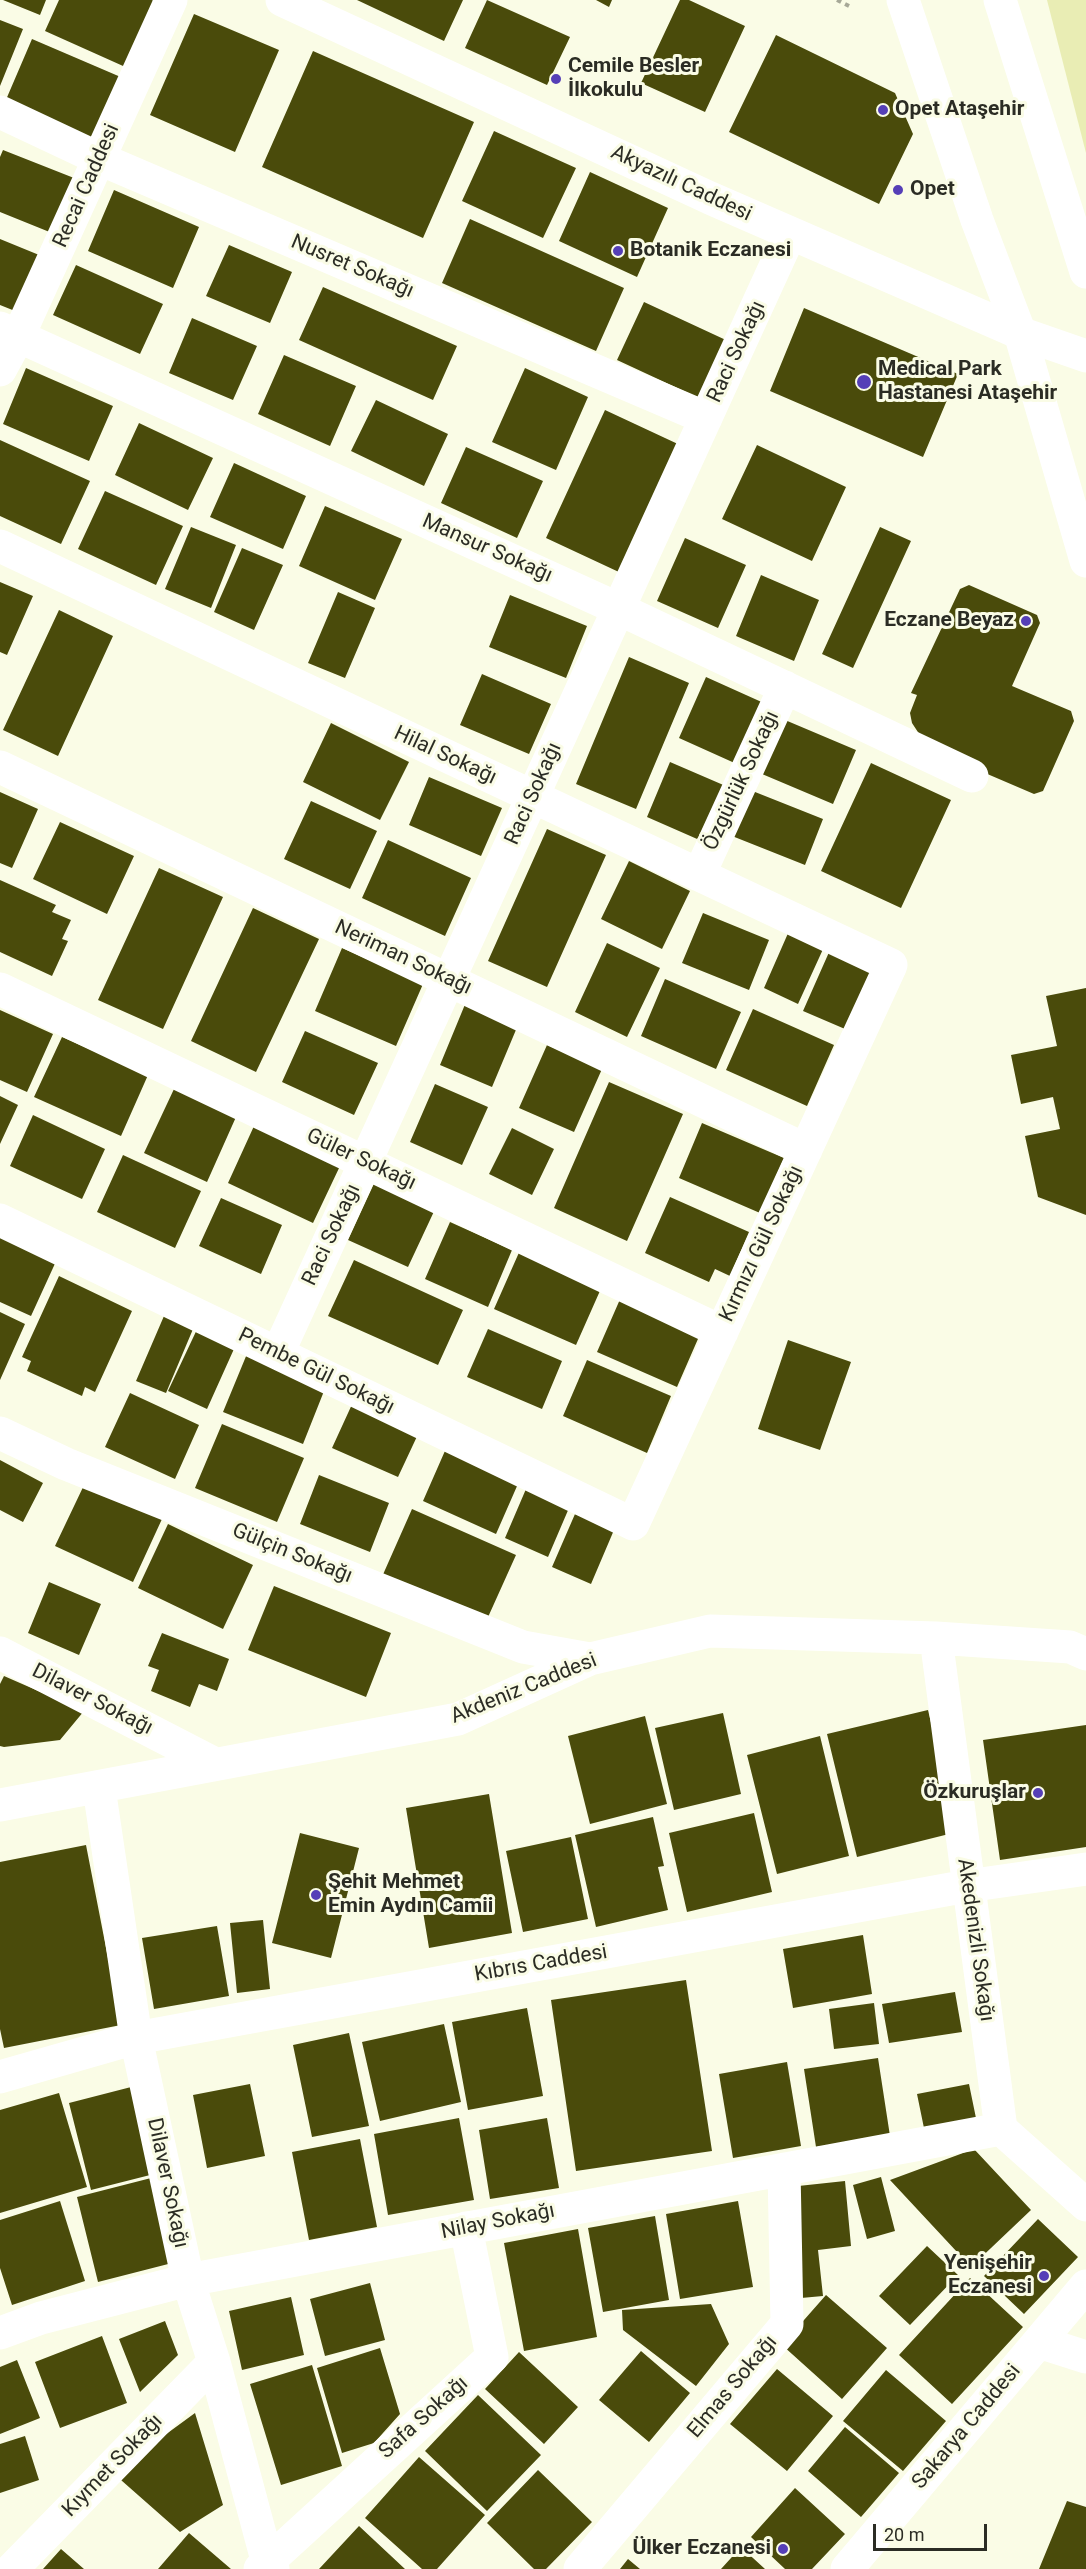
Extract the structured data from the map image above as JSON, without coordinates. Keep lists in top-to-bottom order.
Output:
{
  "streets": {
    "street": [
      "Akyazılı Caddesi",
      "Recai Caddesi",
      "Nusret Sokağı",
      "Raci Sokağı",
      "Mansur Sokağı",
      "Hilal Sokağı",
      "Özgürlük Sokağı",
      "Neriman Sokağı",
      "Güler Sokağı",
      "Kırmızı Gül Sokağı",
      "Pembe Gül Sokağı",
      "Gülçin Sokağı",
      "Akdeniz Caddesi",
      "Dilaver Sokağı",
      "Akedenizli Sokağı",
      "Kıbrıs Caddesi",
      "Nilay Sokağı",
      "Elmas Sokağı",
      "Safa Sokağı",
      "Sakarya Caddesi",
      "Kıymet Sokağı"
    ]
  },
  "crossings": [
    ["Akyazılı Caddesi", "Raci Sokağı"],
    ["Recai Caddesi", "Nusret Sokağı"],
    ["Recai Caddesi", "Mansur Sokağı"],
    ["Nusret Sokağı", "Raci Sokağı"],
    ["Raci Sokağı", "Mansur Sokağı"],
    ["Raci Sokağı", "Hilal Sokağı"],
    ["Raci Sokağı", "Neriman Sokağı"],
    ["Raci Sokağı", "Güler Sokağı"],
    ["Raci Sokağı", "Pembe Gül Sokağı"],
    ["Mansur Sokağı", "Özgürlük Sokağı"],
    ["Hilal Sokağı", "Özgürlük Sokağı"],
    ["Hilal Sokağı", "Kırmızı Gül Sokağı"],
    ["Neriman Sokağı", "Kırmızı Gül Sokağı"],
    ["Güler Sokağı", "Kırmızı Gül Sokağı"],
    ["Kırmızı Gül Sokağı", "Pembe Gül Sokağı"],
    ["Gülçin Sokağı", "Akdeniz Caddesi"],
    ["Akdeniz Caddesi", "Dilaver Sokağı"],
    ["Akdeniz Caddesi", "Akedenizli Sokağı"],
    ["Dilaver Sokağı", "Kıbrıs Caddesi"],
    ["Dilaver Sokağı", "Nilay Sokağı"],
    ["Dilaver Sokağı", "Safa Sokağı"],
    ["Dilaver Sokağı", "Kıymet Sokağı"],
    ["Akedenizli Sokağı", "Kıbrıs Caddesi"],
    ["Akedenizli Sokağı", "Nilay Sokağı"],
    ["Nilay Sokağı", "Elmas Sokağı"],
    ["Nilay Sokağı", "Safa Sokağı"]
  ],
  "places": [
    "Cemile Besler İlkokulu",
    "Opet Ataşehir",
    "Opet",
    "Botanik Eczanesi",
    "Medical Park Hastanesi Ataşehir",
    "Eczane Beyaz",
    "Özkuruşlar",
    "Şehit Mehmet Emin Aydın Camii",
    "Yenişehir Eczanesi",
    "Ülker Eczanesi"
  ],
  "scale_bar": "20 m"
}
